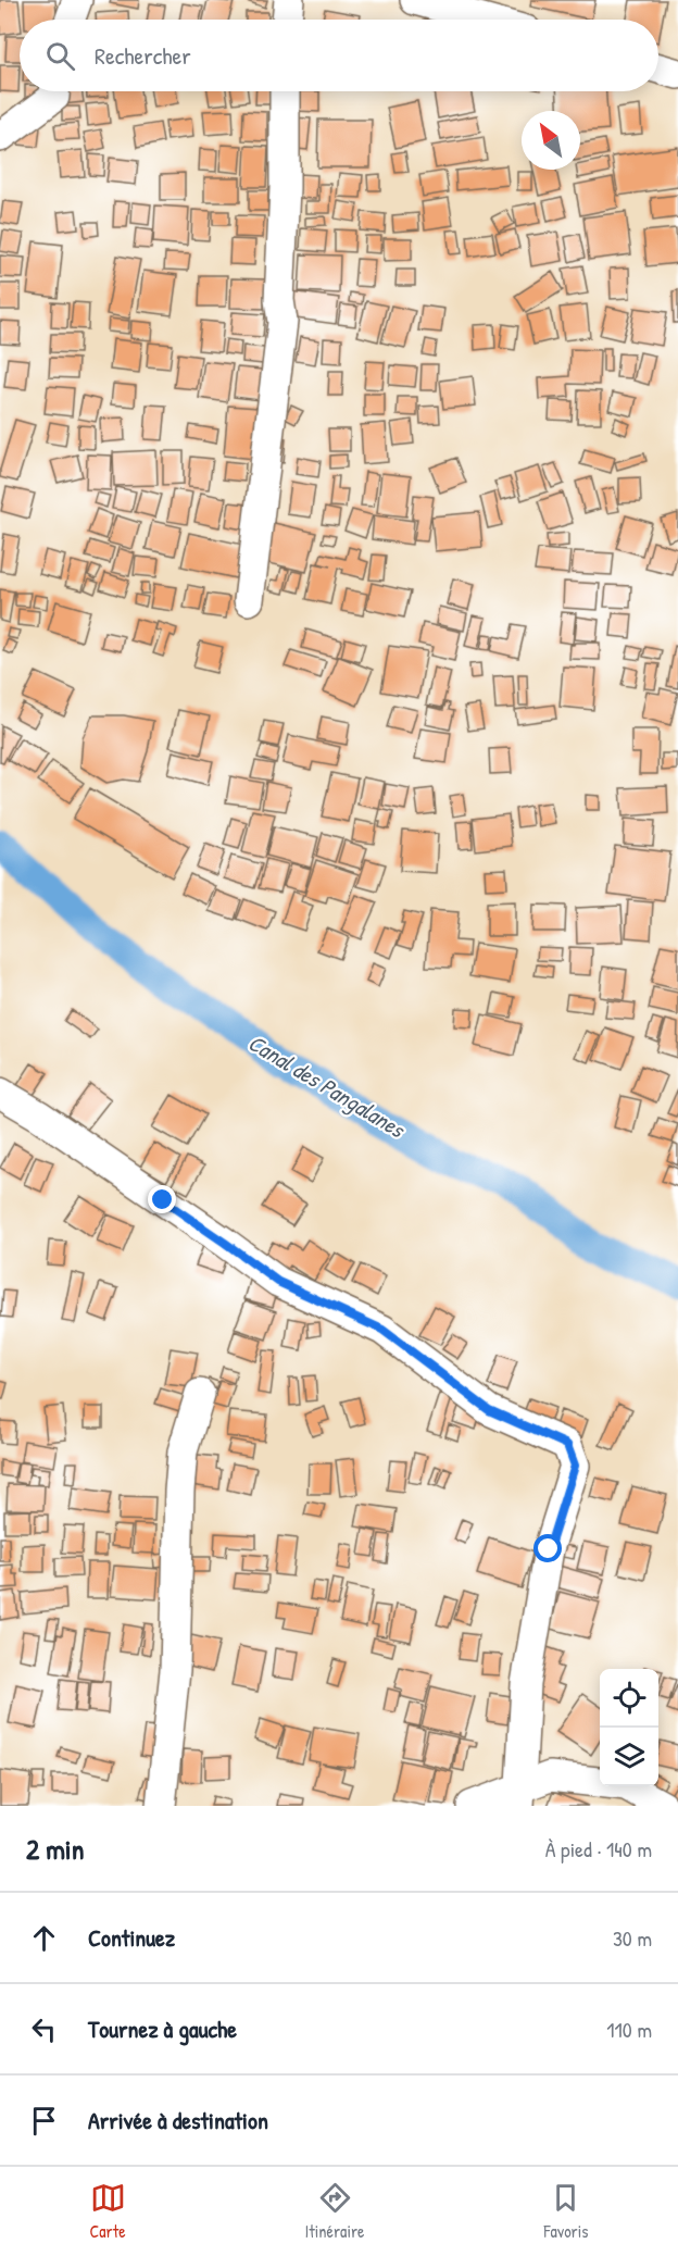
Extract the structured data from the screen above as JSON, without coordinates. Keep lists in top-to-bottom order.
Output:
{
  "water": ["Canal des Pangalanes"],
  "north": "top left",
  "page": {
    "search": "Rechercher",
    "heading": ["2 min", "À pied · 140 m"],
    "list": [
      ["Continuez", "30 m"],
      ["Tournez à gauche", "110 m"],
      "Arrivée à destination"
    ],
    "nav": ["Carte", "Itinéraire", "Favoris"]
  }
}
